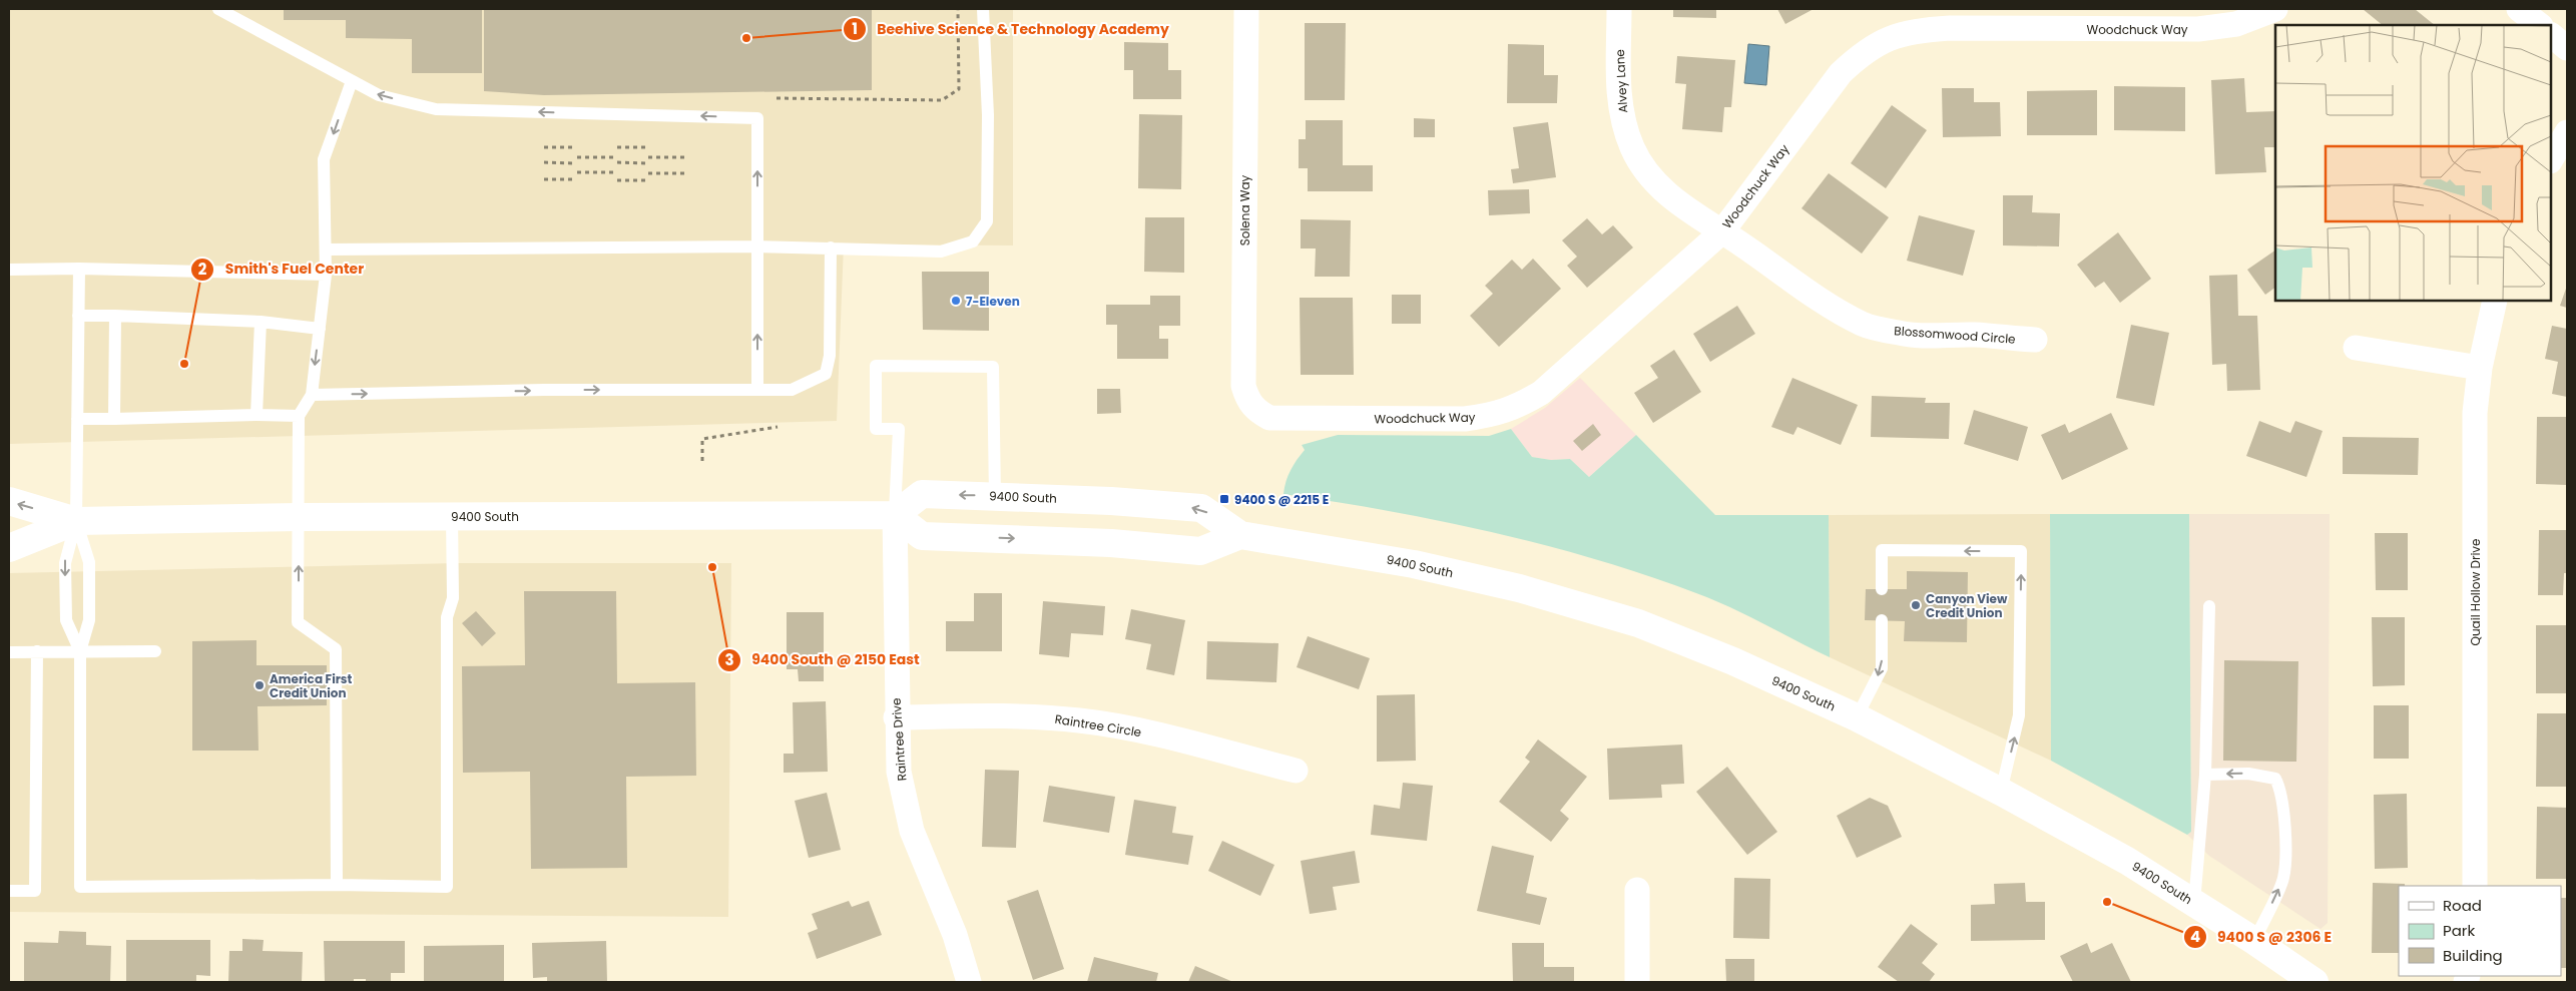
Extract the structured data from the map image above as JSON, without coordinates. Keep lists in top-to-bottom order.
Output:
{
  "streets": {
    "main road": ["9400 South"],
    "street": [
      "Woodchuck Way",
      "Alvey Lane",
      "Solena Way",
      "Blossomwood Circle",
      "Quail Hollow Drive",
      "Raintree Circle",
      "Raintree Drive"
    ]
  },
  "crossings": [
    ["Woodchuck Way", "Alvey Lane"],
    ["Woodchuck Way", "Solena Way"],
    ["Woodchuck Way", "Blossomwood Circle"],
    ["Alvey Lane", "Blossomwood Circle"],
    ["9400 South", "Raintree Drive"],
    ["Raintree Circle", "Raintree Drive"]
  ],
  "places": {
    "other": [
      "Beehive Science & Technology Academy",
      "7-Eleven",
      "Smith's Fuel Center",
      "9400 South @ 2150 East",
      "Canyon View Credit Union",
      "America First Credit Union",
      "9400 S @ 2306 E"
    ],
    "transit": ["9400 S @ 2215 E"]
  },
  "legend": ["Road", "Park", "Building"]
}
